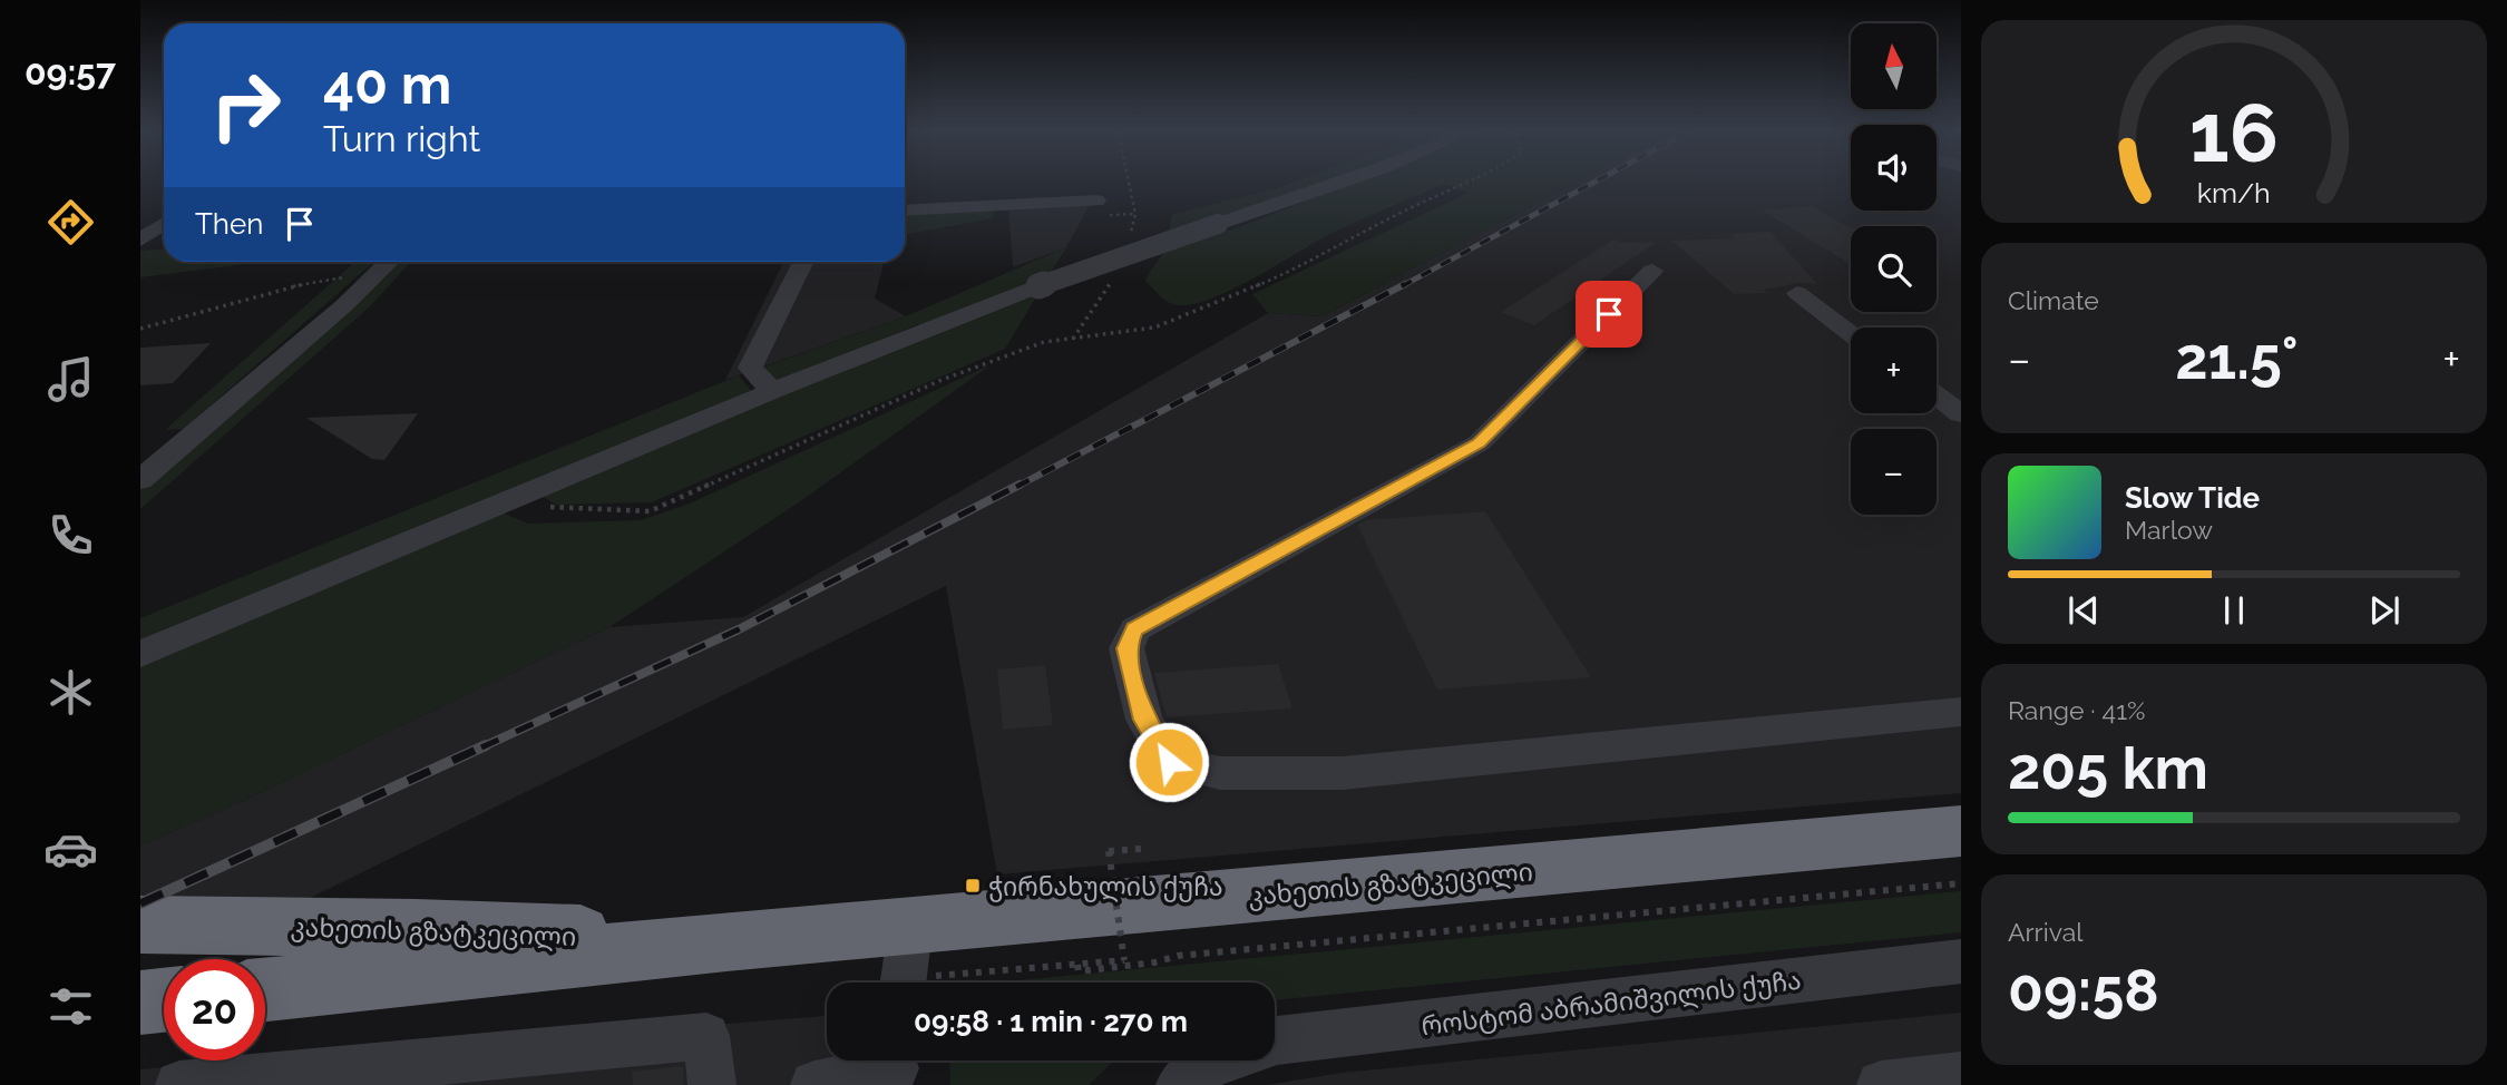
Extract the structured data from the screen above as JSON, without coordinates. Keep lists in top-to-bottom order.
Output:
{
  "streets": {
    "highway": ["კახეთის გზატკეცილი"],
    "street": ["როსტომ აბრამიშვილის ქუჩა"]
  },
  "places": {
    "transit": ["ჭირნახულის ქუჩა"]
  },
  "north": "top",
  "page": {
    "tabs": "09:57",
    "map_buttons": ["+", "−"],
    "turn": ["40 m", "Turn right"],
    "then": "Then",
    "tile": [
      "Climate",
      ["Range · 41%", "205 km"],
      ["Arrival", "09:58"]
    ],
    "heat": ["−", "21.5°", "+"],
    "song": ["Slow Tide", "Marlow"],
    "limit": "20",
    "trip": "09:58 · 1 min · 270 m",
    "gauge": ["16", "km/h"]
  }
}
